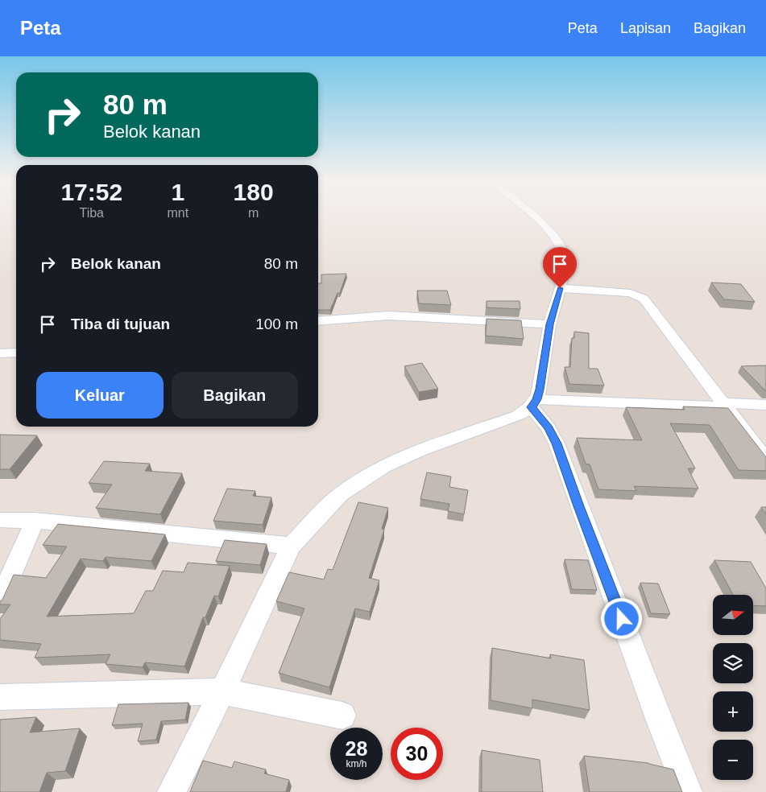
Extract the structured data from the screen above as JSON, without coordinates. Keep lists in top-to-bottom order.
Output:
{
  "north": "right",
  "page": {
    "header": "Peta",
    "nav": ["Peta", "Lapisan", "Bagikan"],
    "turn": ["80 m", "Belok kanan"],
    "eta": [
      "17:52",
      "Tiba",
      "1",
      "mnt",
      "180",
      "m"
    ],
    "list": [
      {
        "name": "Belok kanan",
        "value": "80 m"
      },
      {
        "name": "Tiba di tujuan",
        "value": "100 m"
      }
    ],
    "buttons": ["Keluar", "Bagikan"],
    "map_buttons": ["+", "−"],
    "speed": "28 km/h",
    "limit": "30"
  }
}
